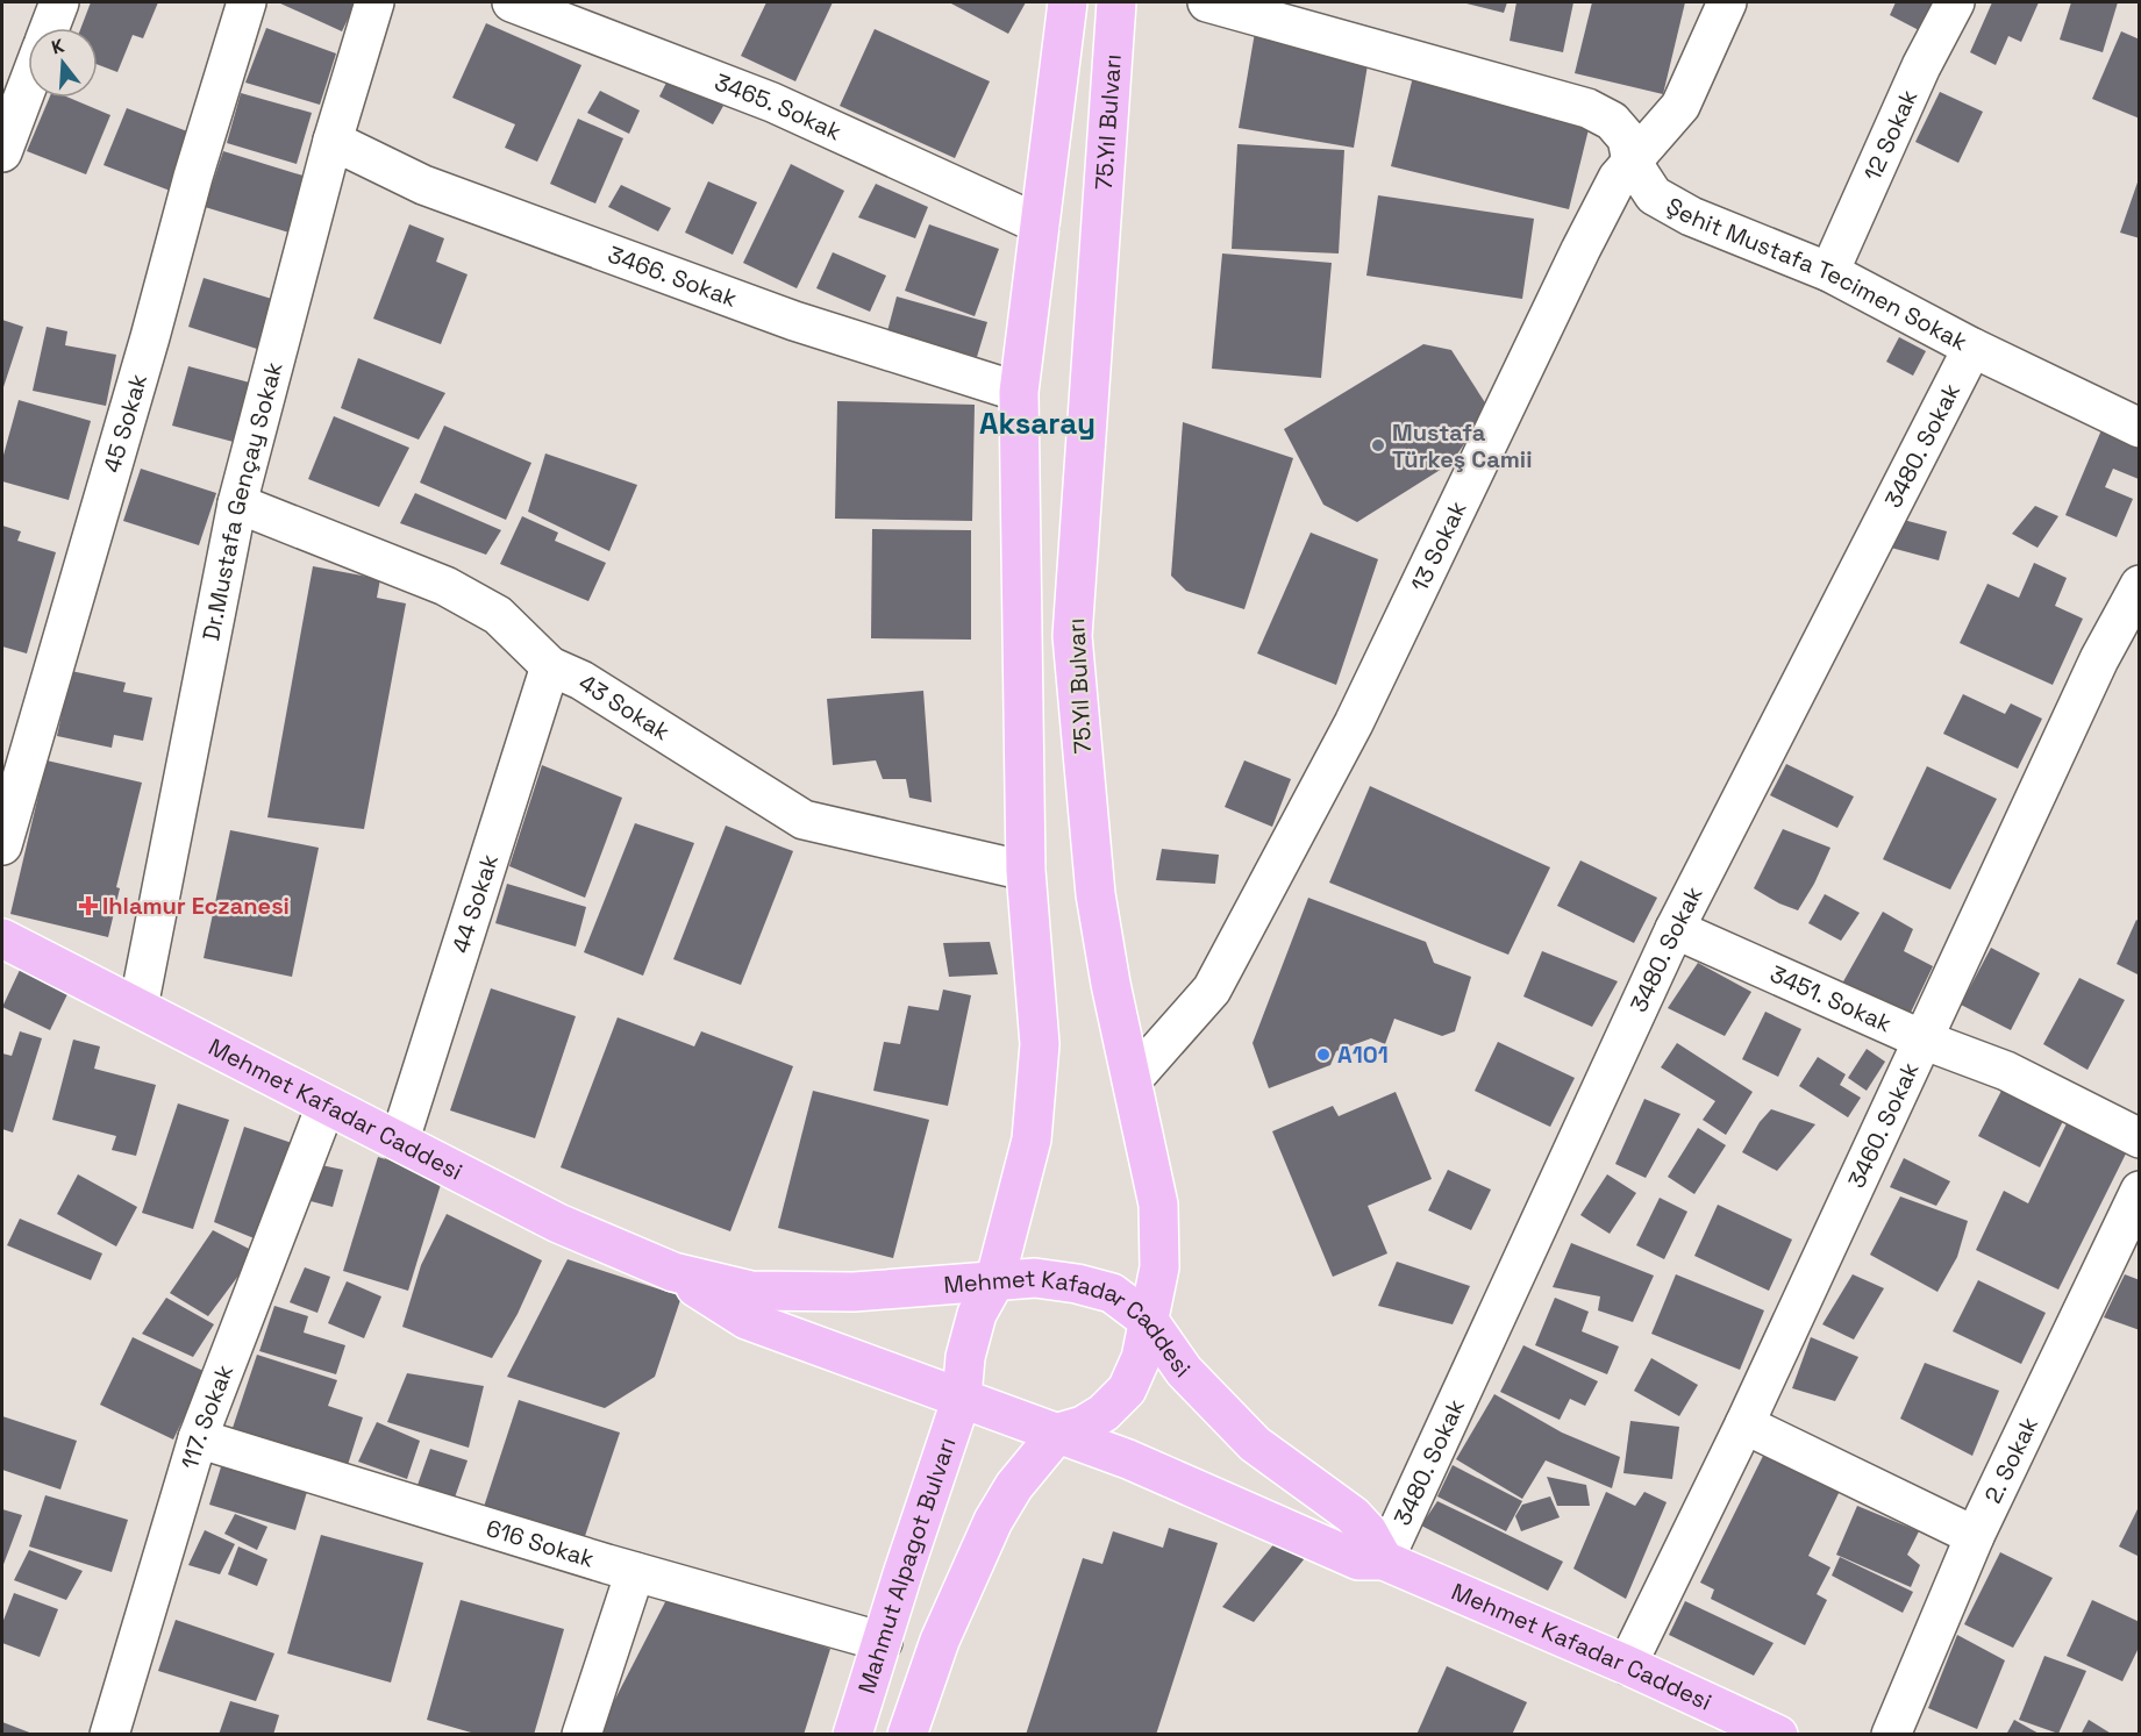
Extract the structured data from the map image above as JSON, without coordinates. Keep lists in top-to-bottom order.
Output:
{
  "streets": {
    "main road": ["75.Yıl Bulvarı", "Mehmet Kafadar Caddesi", "Mahmut Alpagot Bulvarı"],
    "street": [
      "3465. Sokak",
      "12 Sokak",
      "Şehit Mustafa Tecimen Sokak",
      "3466. Sokak",
      "45 Sokak",
      "3480. Sokak",
      "Dr.Mustafa Gençay Sokak",
      "13 Sokak",
      "43 Sokak",
      "44 Sokak",
      "3451. Sokak",
      "3460. Sokak",
      "117. Sokak",
      "2. Sokak",
      "616 Sokak"
    ]
  },
  "crossings": [
    ["75.Yıl Bulvarı", "13 Sokak"],
    ["75.Yıl Bulvarı", "Mehmet Kafadar Caddesi"],
    ["75.Yıl Bulvarı", "Mahmut Alpagot Bulvarı"],
    ["12 Sokak", "Şehit Mustafa Tecimen Sokak"],
    ["Şehit Mustafa Tecimen Sokak", "3480. Sokak"],
    ["Şehit Mustafa Tecimen Sokak", "13 Sokak"],
    ["3466. Sokak", "Dr.Mustafa Gençay Sokak"],
    ["3480. Sokak", "3451. Sokak"],
    ["3480. Sokak", "Mehmet Kafadar Caddesi"],
    ["Dr.Mustafa Gençay Sokak", "43 Sokak"],
    ["Dr.Mustafa Gençay Sokak", "Mehmet Kafadar Caddesi"],
    ["43 Sokak", "44 Sokak"],
    ["44 Sokak", "Mehmet Kafadar Caddesi"],
    ["3451. Sokak", "3460. Sokak"],
    ["Mehmet Kafadar Caddesi", "3460. Sokak"],
    ["Mehmet Kafadar Caddesi", "117. Sokak"],
    ["Mehmet Kafadar Caddesi", "Mahmut Alpagot Bulvarı"],
    ["117. Sokak", "616 Sokak"],
    ["616 Sokak", "Mahmut Alpagot Bulvarı"]
  ],
  "districts": ["Aksaray"],
  "places": {
    "other": ["Mustafa Türkeş Camii", "A101"],
    "health": ["Ihlamur Eczanesi"]
  },
  "north": "top"
}
